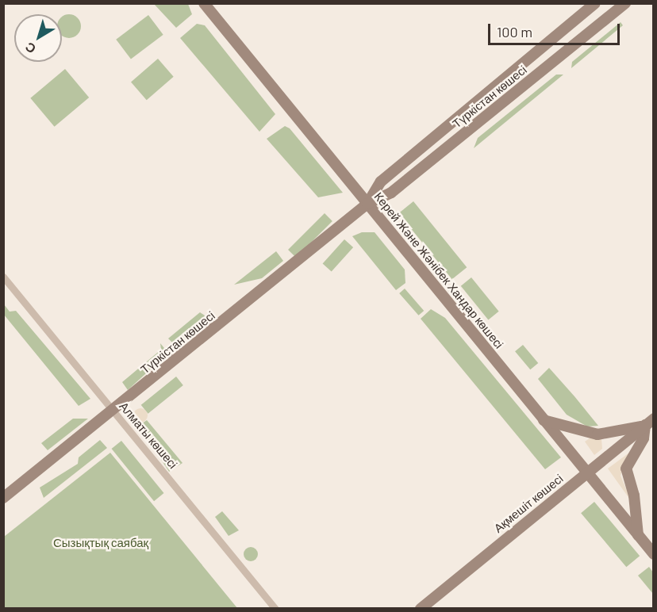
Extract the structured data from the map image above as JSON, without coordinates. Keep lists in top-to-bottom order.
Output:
{
  "streets": {
    "main road": ["Түркістан көшесі", "Керей Және Жәнібек Хандар көшесі", "Ақмешіт көшесі"],
    "street": ["Алматы көшесі"]
  },
  "crossings": [
    ["Түркістан көшесі", "Керей Және Жәнібек Хандар көшесі"],
    ["Түркістан көшесі", "Алматы көшесі"],
    ["Керей Және Жәнібек Хандар көшесі", "Ақмешіт көшесі"]
  ],
  "parks": ["Сызықтық саябақ"],
  "scale_bar": "100 m",
  "north": "bottom left"
}
